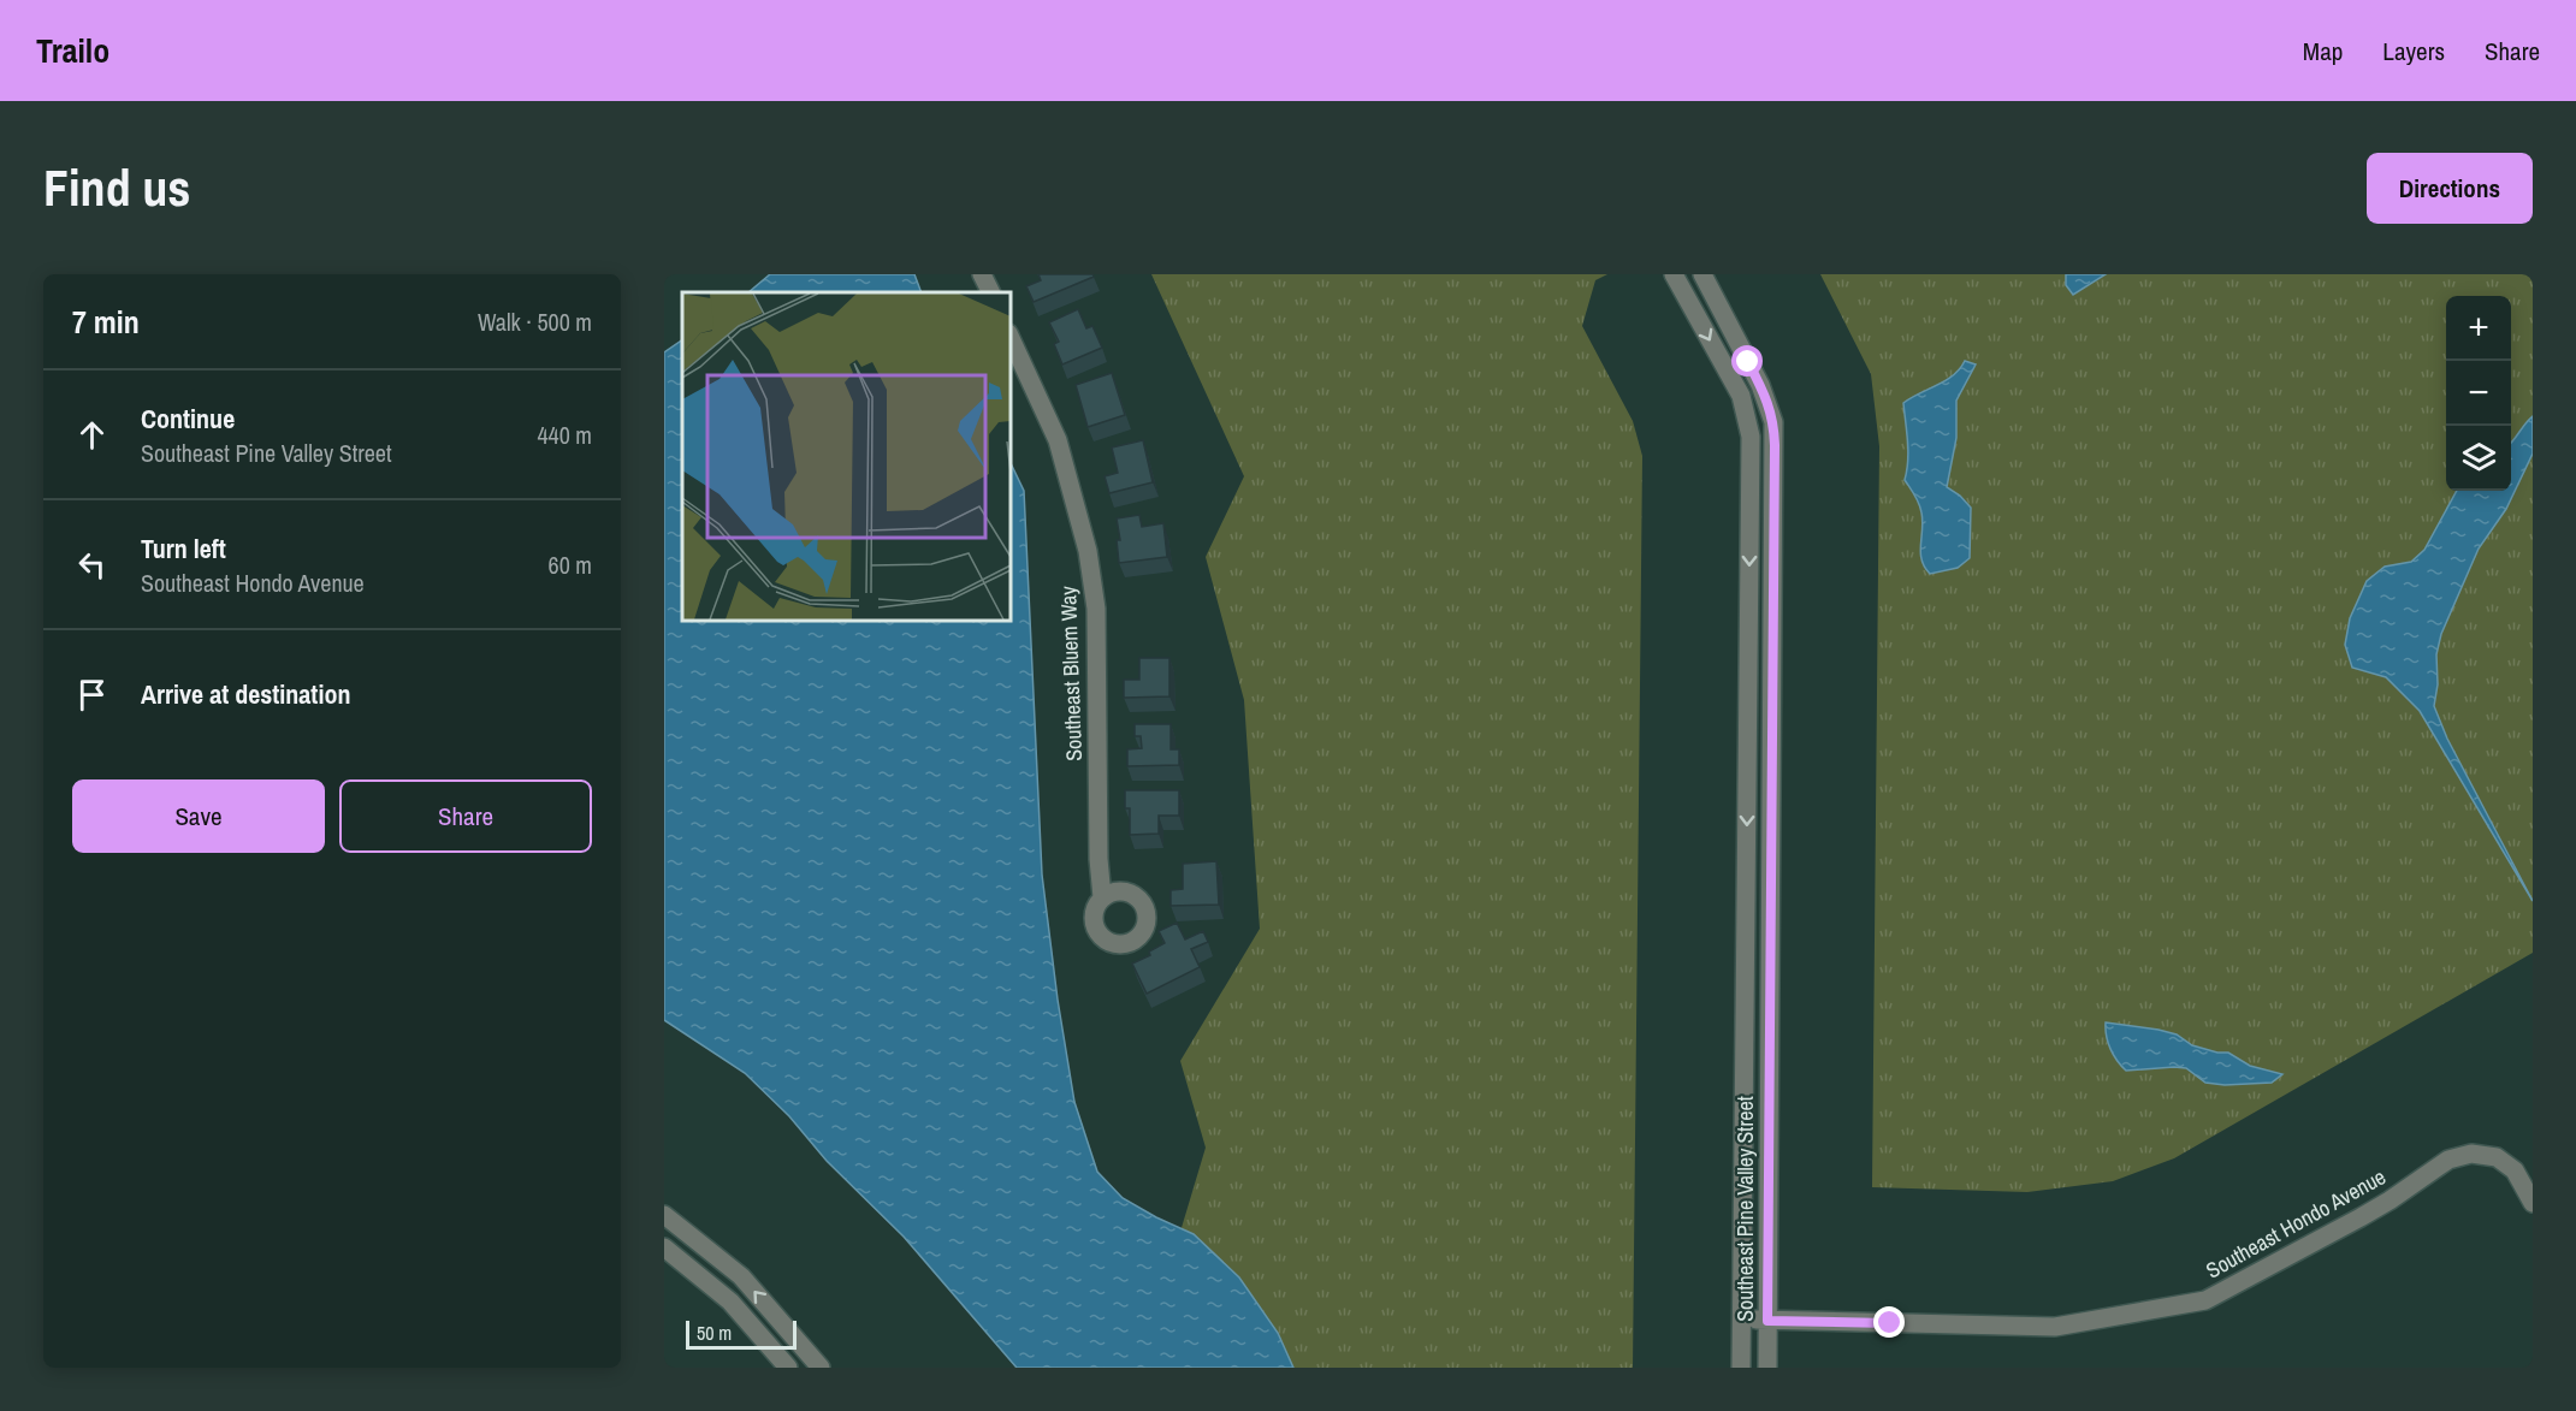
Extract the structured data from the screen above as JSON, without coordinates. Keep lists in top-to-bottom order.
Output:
{
  "streets": {
    "street": ["Southeast Bluem Way", "Southeast Pine Valley Street", "Southeast Hondo Avenue"]
  },
  "crossings": [
    ["Southeast Pine Valley Street", "Southeast Hondo Avenue"]
  ],
  "scale_bar": "50 m",
  "page": {
    "header": "Trailo",
    "nav": ["Map", "Layers", "Share"],
    "buttons": [
      "Directions",
      ["Save", "Share"]
    ],
    "title": "Find us",
    "heading": ["7 min", "Walk · 500 m"],
    "map_buttons": ["+", "−"],
    "list": [
      ["Continue", "Southeast Pine Valley Street", "440 m"],
      ["Turn left", "Southeast Hondo Avenue", "60 m"],
      "Arrive at destination"
    ],
    "scale": "50 m"
  }
}
